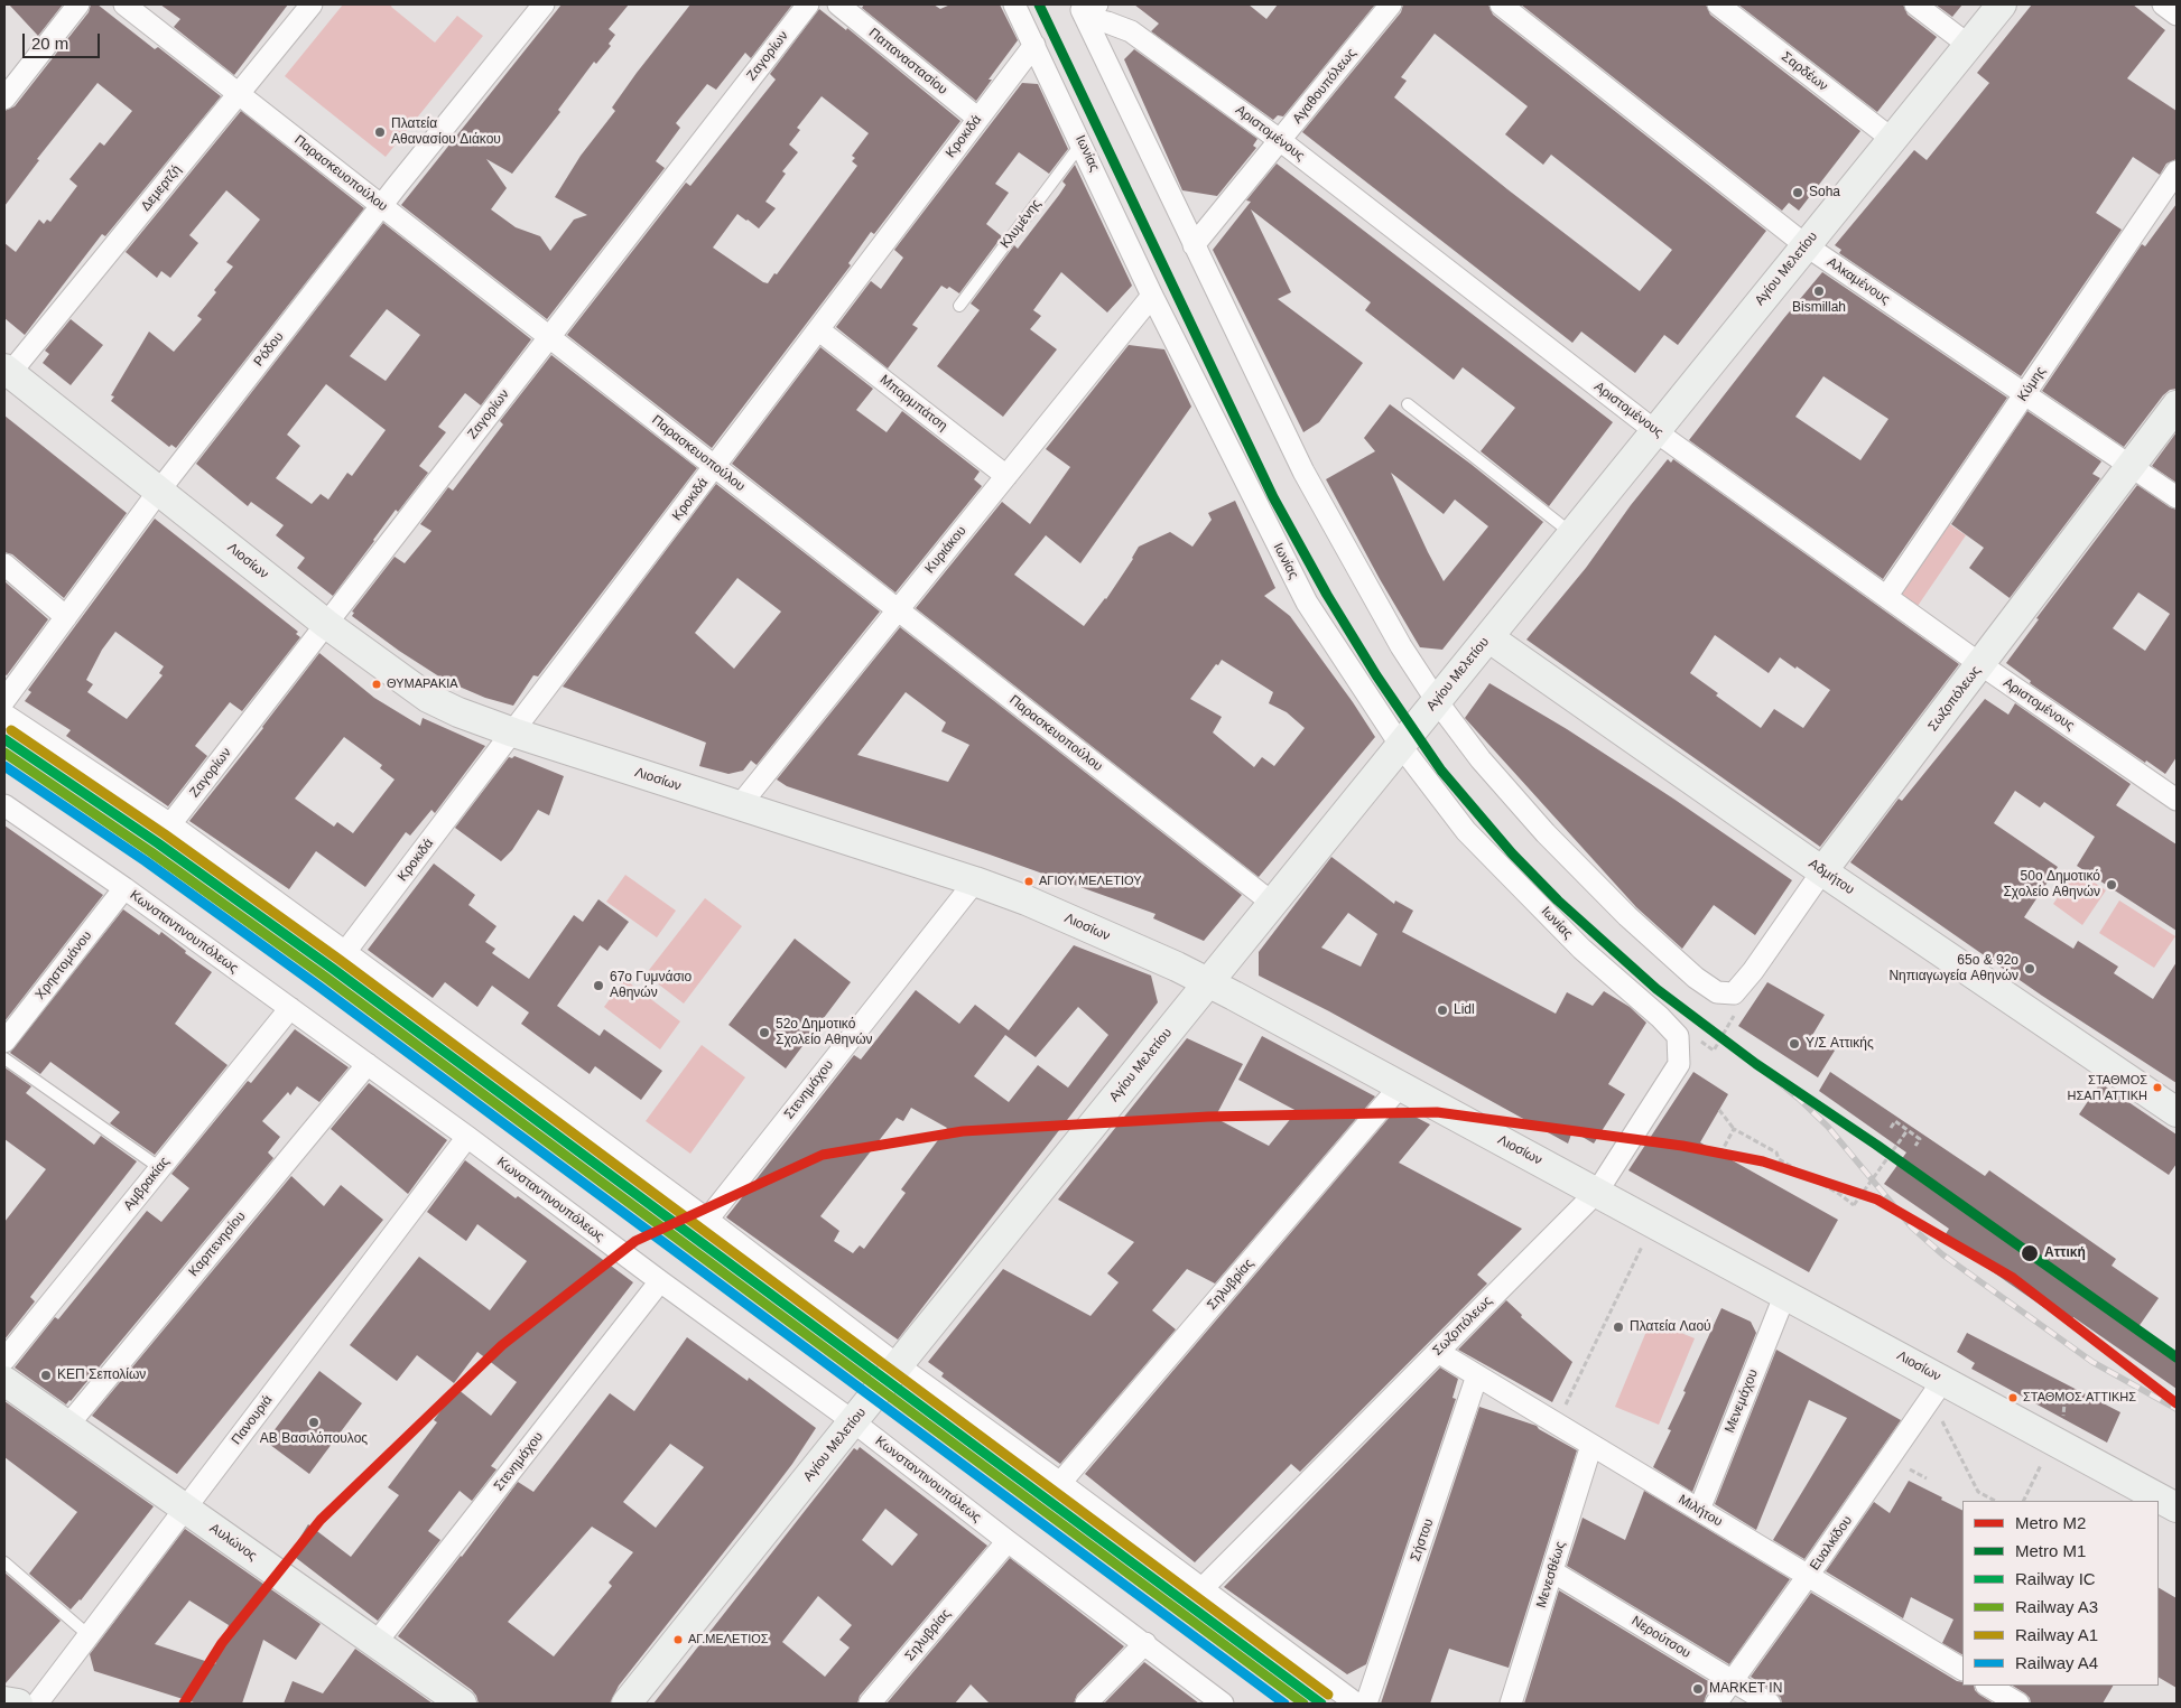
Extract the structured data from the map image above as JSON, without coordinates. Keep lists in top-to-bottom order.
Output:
{
  "streets": {
    "main road": [
      "Αγίου Μελετίου",
      "Λιοσίων",
      "Σωζοπόλεως",
      "Αδμήτου",
      "Αυλώνος"
    ],
    "street": [
      "Ζαγορίων",
      "Παπαναστασίου",
      "Σαρδέων",
      "Αγαθουπόλεως",
      "Αριστομένους",
      "Κροκιδά",
      "Ιωνίας",
      "Παρασκευοπούλου",
      "Δεμερτζή",
      "Αλκαμένους",
      "Ρόδου",
      "Κύμης",
      "Μπαρμπάτση",
      "Κυριάκου",
      "Κωνσταντινουπόλεως",
      "Χρηστομάνου",
      "Στενημάχου",
      "Αμβρακίας",
      "Καρπενησίου",
      "Σηλυβρίας",
      "Μενεμάχου",
      "Πανουριά",
      "Μιλήτου",
      "Σήστου",
      "Ευαλκίδου",
      "Μενεσθέως",
      "Νερούτσου"
    ],
    "lane": ["Κλυμένης"]
  },
  "crossings": [
    ["Ζαγορίων", "Παρασκευοπούλου"],
    ["Ζαγορίων", "Λιοσίων"],
    ["Παπαναστασίου", "Κροκιδά"],
    ["Σαρδέων", "Αγίου Μελετίου"],
    ["Αγαθουπόλεως", "Αριστομένους"],
    ["Αριστομένους", "Αγίου Μελετίου"],
    ["Αριστομένους", "Κύμης"],
    ["Αριστομένους", "Σωζοπόλεως"],
    ["Κροκιδά", "Ιωνίας"],
    ["Κροκιδά", "Παρασκευοπούλου"],
    ["Κροκιδά", "Μπαρμπάτση"],
    ["Κροκιδά", "Λιοσίων"],
    ["Ιωνίας", "Κλυμένης"],
    ["Ιωνίας", "Αγίου Μελετίου"],
    ["Ιωνίας", "Κυριάκου"],
    ["Ιωνίας", "Σωζοπόλεως"],
    ["Παρασκευοπούλου", "Δεμερτζή"],
    ["Παρασκευοπούλου", "Αγίου Μελετίου"],
    ["Παρασκευοπούλου", "Ρόδου"],
    ["Παρασκευοπούλου", "Κυριάκου"],
    ["Δεμερτζή", "Λιοσίων"],
    ["Αγίου Μελετίου", "Αλκαμένους"],
    ["Αγίου Μελετίου", "Λιοσίων"],
    ["Αγίου Μελετίου", "Σωζοπόλεως"],
    ["Αγίου Μελετίου", "Αδμήτου"],
    ["Αγίου Μελετίου", "Κωνσταντινουπόλεως"],
    ["Αλκαμένους", "Κύμης"],
    ["Αλκαμένους", "Σωζοπόλεως"],
    ["Ρόδου", "Λιοσίων"],
    ["Μπαρμπάτση", "Κυριάκου"],
    ["Κυριάκου", "Λιοσίων"],
    ["Λιοσίων", "Σωζοπόλεως"],
    ["Λιοσίων", "Στενημάχου"],
    ["Λιοσίων", "Σηλυβρίας"],
    ["Λιοσίων", "Μενεμάχου"],
    ["Λιοσίων", "Ευαλκίδου"],
    ["Σωζοπόλεως", "Αδμήτου"],
    ["Σωζοπόλεως", "Μιλήτου"],
    ["Κωνσταντινουπόλεως", "Χρηστομάνου"],
    ["Κωνσταντινουπόλεως", "Στενημάχου"],
    ["Κωνσταντινουπόλεως", "Αμβρακίας"],
    ["Κωνσταντινουπόλεως", "Καρπενησίου"],
    ["Κωνσταντινουπόλεως", "Σηλυβρίας"],
    ["Κωνσταντινουπόλεως", "Πανουριά"],
    ["Στενημάχου", "Αυλώνος"],
    ["Καρπενησίου", "Αυλώνος"],
    ["Μενεμάχου", "Μιλήτου"],
    ["Πανουριά", "Αυλώνος"],
    ["Μιλήτου", "Σήστου"],
    ["Μιλήτου", "Ευαλκίδου"],
    ["Μιλήτου", "Μενεσθέως"],
    ["Ευαλκίδου", "Νερούτσου"],
    ["Μενεσθέως", "Νερούτσου"]
  ],
  "places": [
    "Πλατεία Αθανασίου Διάκου",
    "Soha",
    "Bismillah",
    "ΘΥΜΑΡΑΚΙΑ",
    "ΑΓΙΟΥ ΜΕΛΕΤΙΟΥ",
    "50ο Δημοτικό Σχολείο Αθηνών",
    "65ο & 92ο Νηπιαγωγεία Αθηνών",
    "67ο Γυμνάσιο Αθηνών",
    "Lidl",
    "52ο Δημοτικό Σχολείο Αθηνών",
    "Υ/Σ Αττικής",
    "ΣΤΑΘΜΟΣ ΗΣΑΠ ΑΤΤΙΚΗ",
    "Αττική",
    "Πλατεία Λαού",
    "ΚΕΠ Σεπολίων",
    "ΣΤΑΘΜΟΣ ΑΤΤΙΚΗΣ",
    "ΑΒ Βασιλόπουλος",
    "ΑΓ.ΜΕΛΕΤΙΟΣ",
    "MARKET IN"
  ],
  "lines": [
    "metro line Μ1",
    "rail line A1",
    "rail line IC",
    "rail line A3",
    "rail line A4",
    "metro line Μ2"
  ],
  "legend": [
    "Metro Μ2",
    "Metro Μ1",
    "Railway IC",
    "Railway A3",
    "Railway A1",
    "Railway A4"
  ],
  "scale_bar": "20 m"
}
